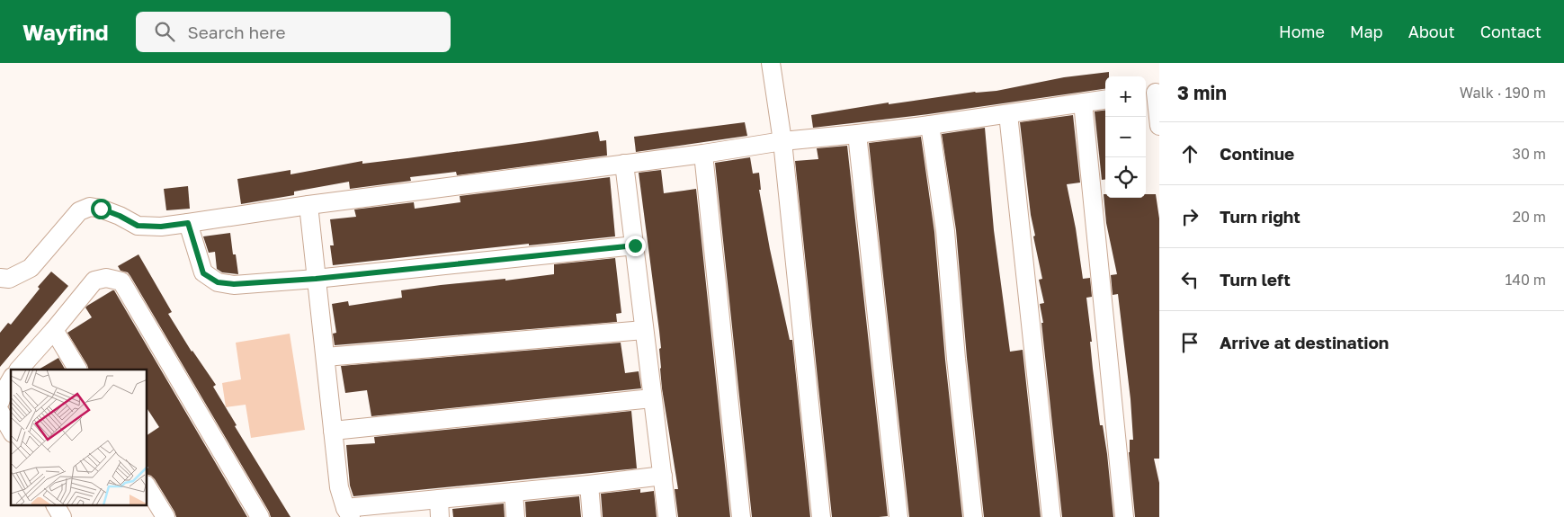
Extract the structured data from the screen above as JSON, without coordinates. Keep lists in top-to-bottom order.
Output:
{
  "page": {
    "header": "Wayfind",
    "search": "Search here",
    "nav": [
      "Home",
      "Map",
      "About",
      "Contact"
    ],
    "heading": ["3 min", "Walk · 190 m"],
    "map_buttons": ["+", "−"],
    "list": [
      ["Continue", "30 m"],
      ["Turn right", "20 m"],
      ["Turn left", "140 m"],
      "Arrive at destination"
    ]
  }
}
